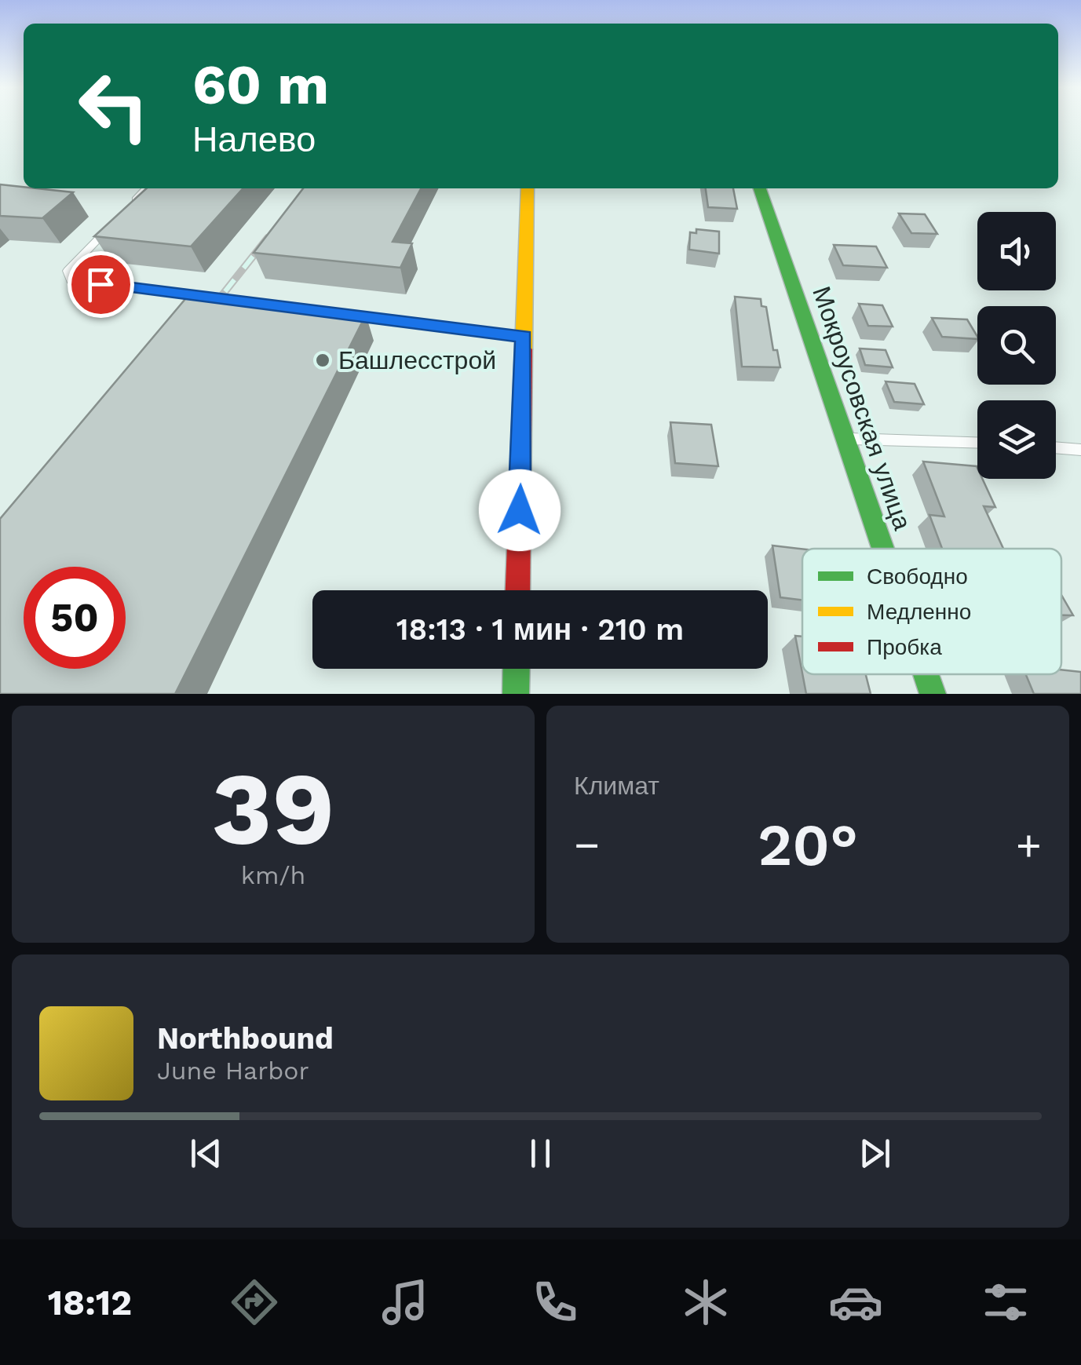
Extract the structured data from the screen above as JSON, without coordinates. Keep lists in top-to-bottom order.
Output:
{
  "streets": {
    "street": ["Мокроусовская улица"]
  },
  "places": ["Башлесстрой"],
  "legend": ["Свободно", "Медленно", "Пробка"],
  "page": {
    "turn": ["60 m", "Налево"],
    "limit": "50",
    "trip": "18:13 · 1 мин · 210 m",
    "tile": [
      ["39", "km/h"],
      "Климат"
    ],
    "heat": ["−", "20°", "+"],
    "song": ["Northbound", "June Harbor"],
    "tabs": "18:12"
  }
}
